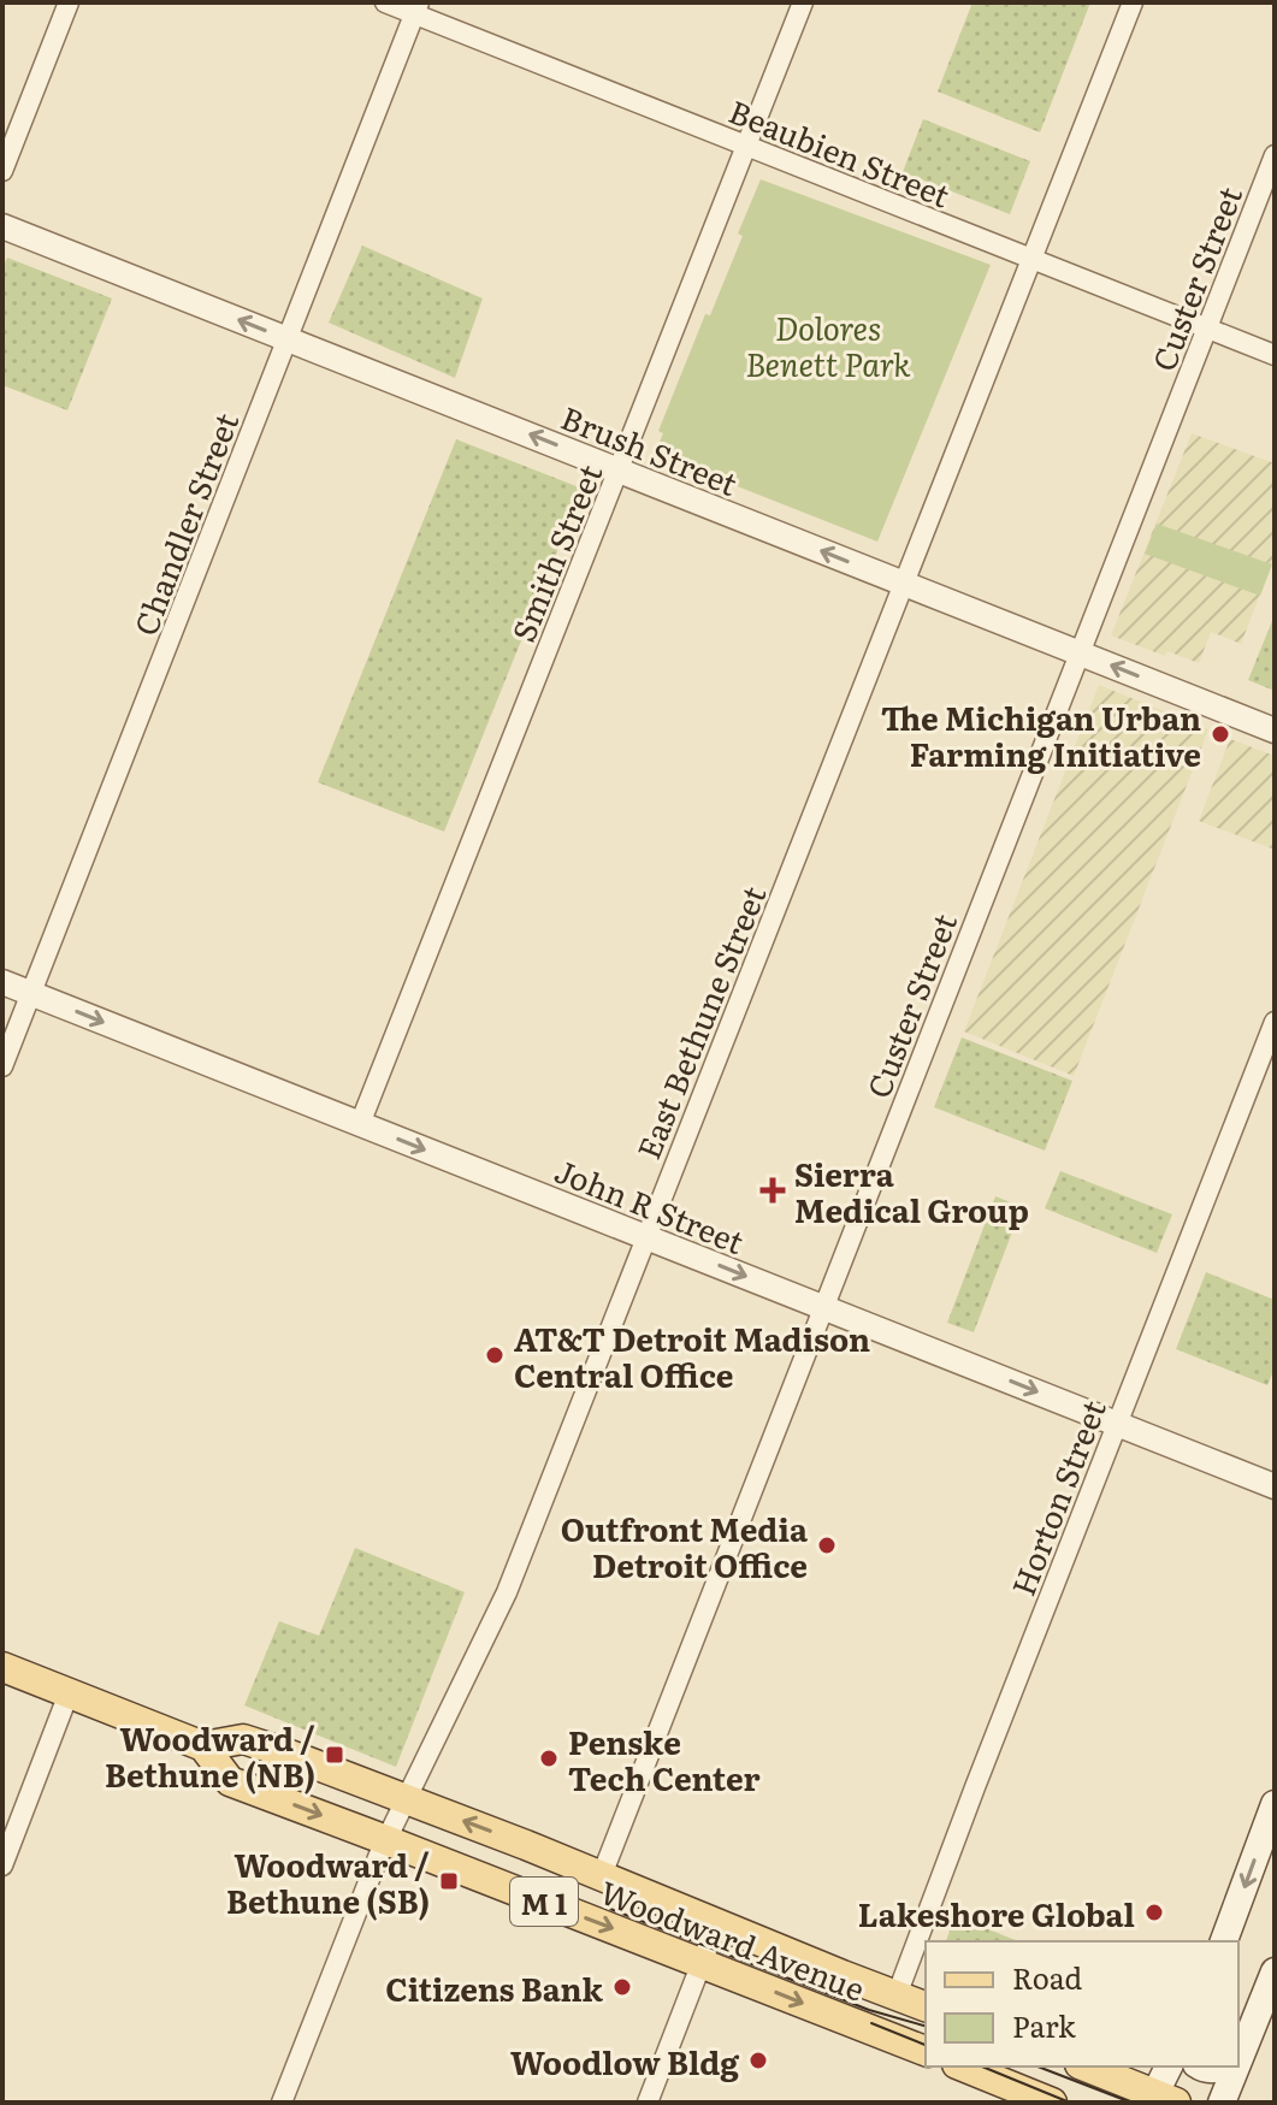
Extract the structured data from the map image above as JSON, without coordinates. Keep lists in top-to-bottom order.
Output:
{
  "streets": {
    "main road": ["M 1", "Woodward Avenue"],
    "street": [
      "Beaubien Street",
      "Custer Street",
      "Brush Street",
      "Chandler Street",
      "Smith Street",
      "East Bethune Street",
      "John R Street",
      "Horton Street"
    ]
  },
  "crossings": [
    ["Beaubien Street", "Custer Street"],
    ["Beaubien Street", "Chandler Street"],
    ["Beaubien Street", "Smith Street"],
    ["Beaubien Street", "East Bethune Street"],
    ["Custer Street", "Brush Street"],
    ["Custer Street", "John R Street"],
    ["Custer Street", "Woodward Avenue"],
    ["Brush Street", "Chandler Street"],
    ["Brush Street", "Smith Street"],
    ["Brush Street", "East Bethune Street"],
    ["Chandler Street", "John R Street"],
    ["Smith Street", "John R Street"],
    ["East Bethune Street", "John R Street"],
    ["East Bethune Street", "Woodward Avenue"],
    ["John R Street", "Horton Street"],
    ["Horton Street", "Woodward Avenue"]
  ],
  "one_way": ["Brush Street", "John R Street"],
  "parks": ["Dolores Benett Park"],
  "places": {
    "other": [
      "The Michigan Urban Farming Initiative",
      "AT&T Detroit Madison Central Office",
      "Outfront Media Detroit Office",
      "Penske Tech Center",
      "Lakeshore Global",
      "Citizens Bank",
      "Woodlow Bldg"
    ],
    "health": ["Sierra Medical Group"],
    "transit": ["Woodward / Bethune (NB)", "Woodward / Bethune (SB)"]
  },
  "legend": ["Road", "Park"]
}
